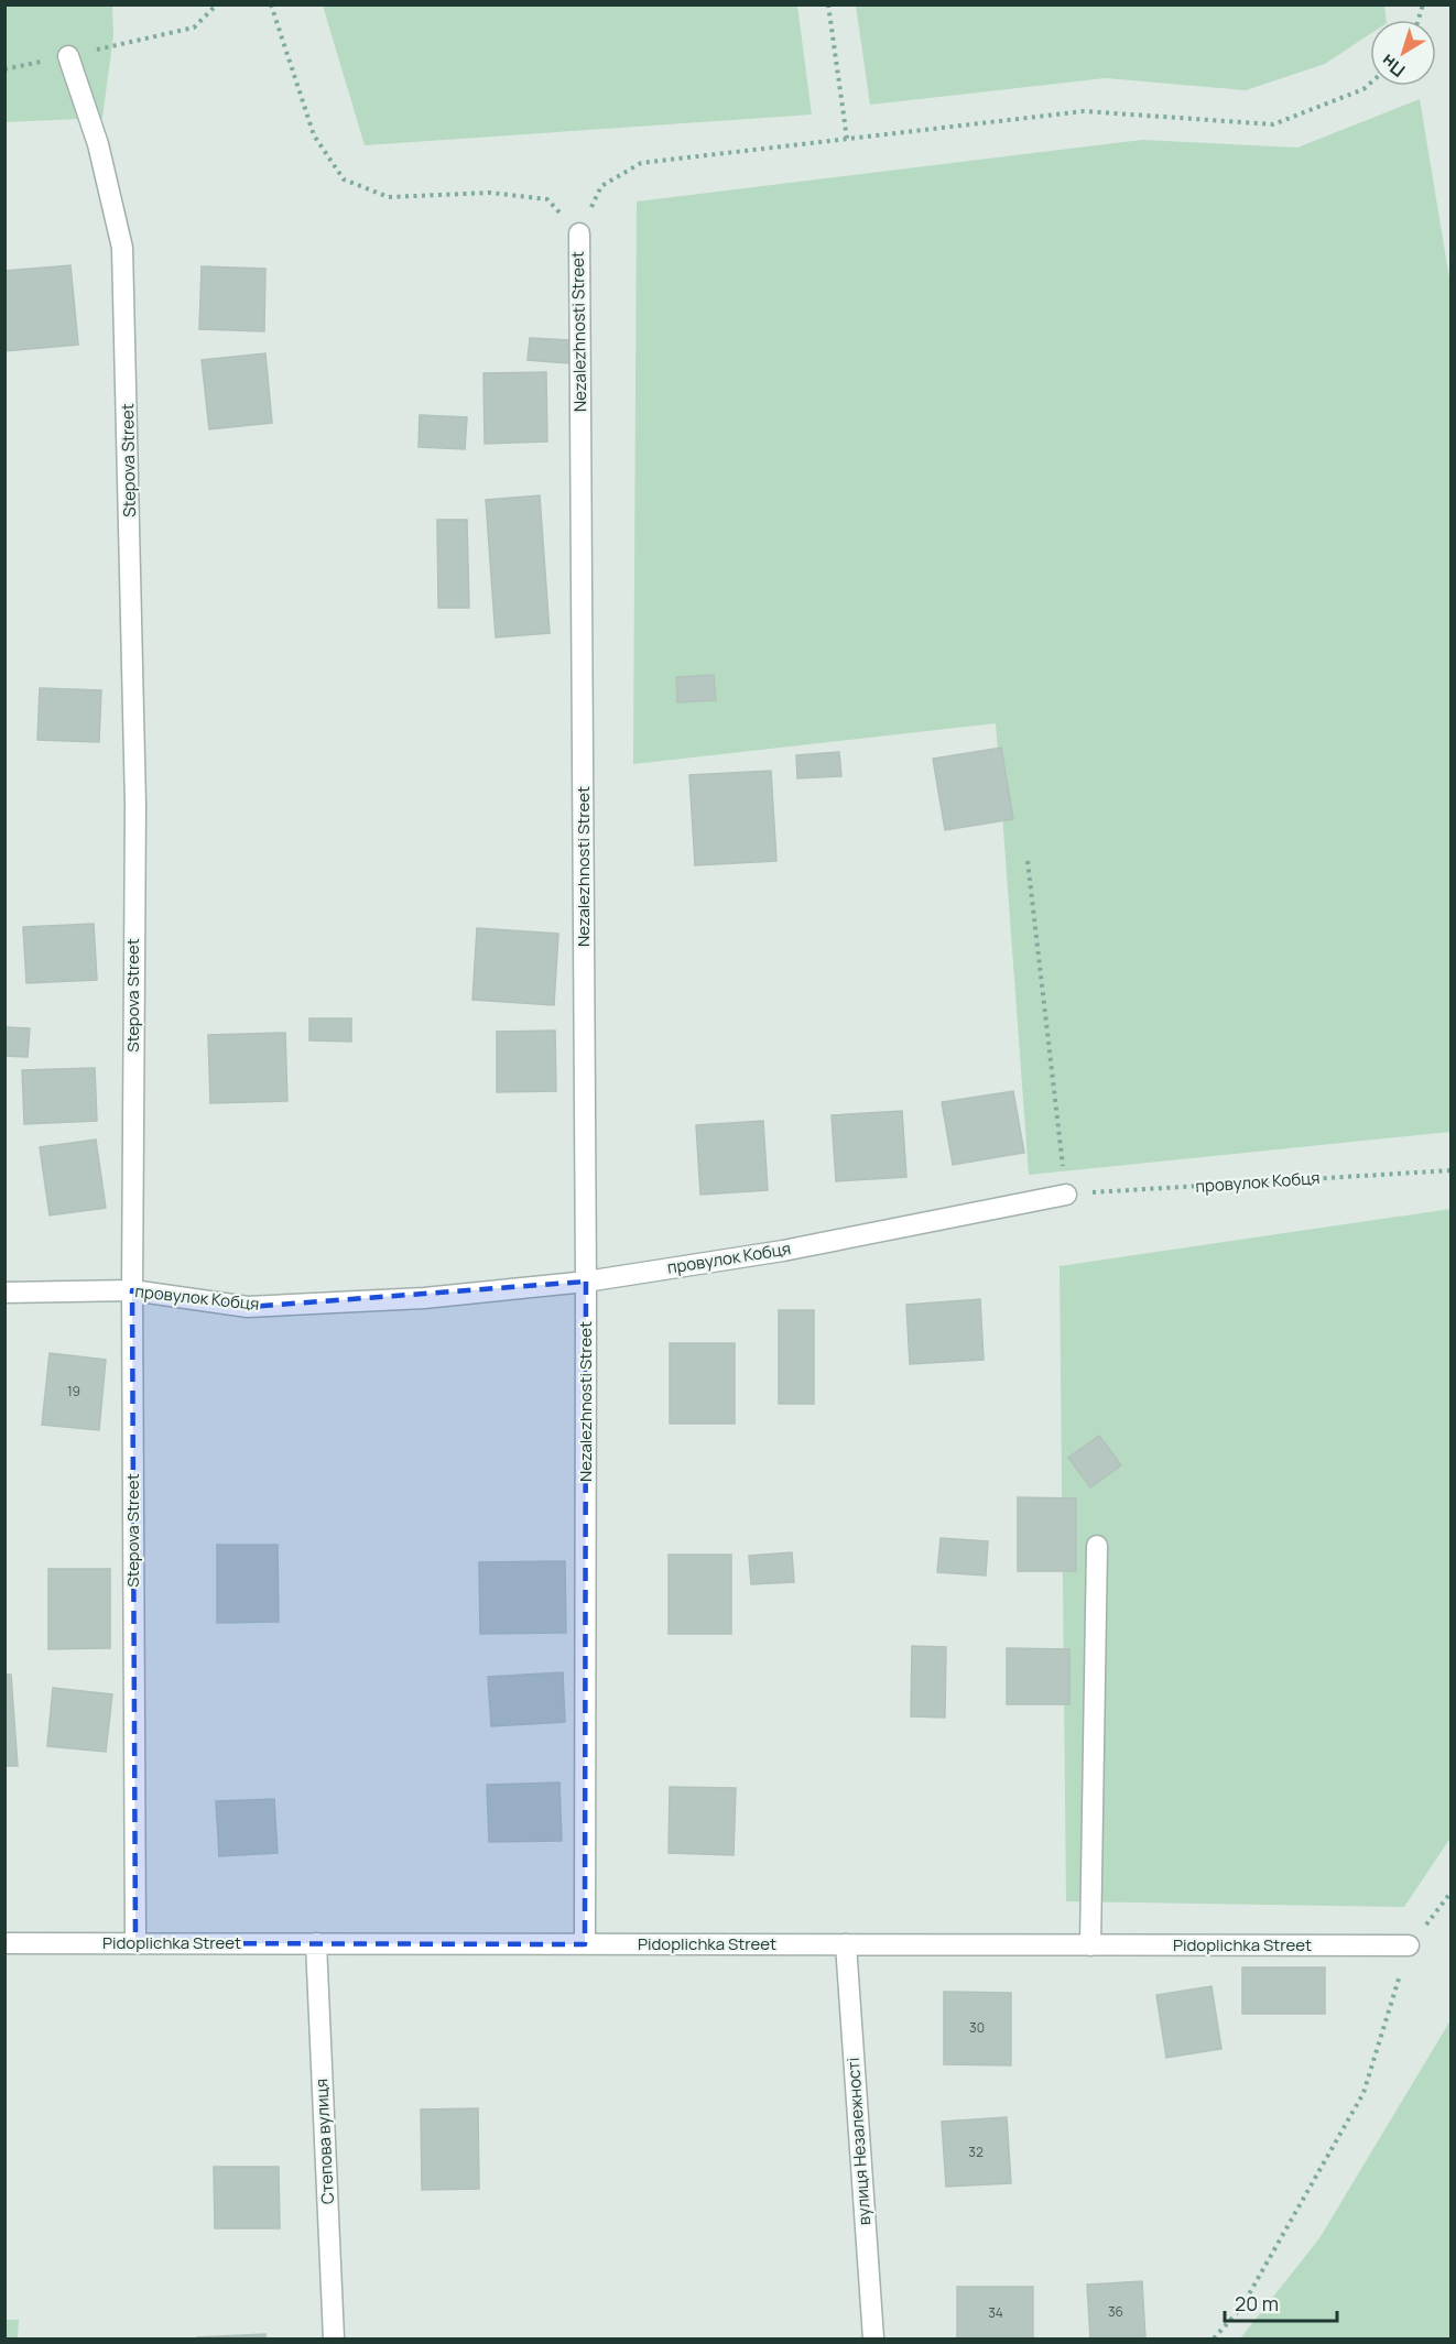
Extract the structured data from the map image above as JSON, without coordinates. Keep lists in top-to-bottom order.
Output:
{
  "streets": {
    "street": [
      "Nezalezhnosti Street",
      "Stepova Street",
      "провулок Кобця",
      "Pidoplichka Street",
      "Степова вулиця",
      "вулиця Незалежності"
    ]
  },
  "crossings": [
    ["Nezalezhnosti Street", "провулок Кобця"],
    ["Nezalezhnosti Street", "Pidoplichka Street"],
    ["Stepova Street", "провулок Кобця"],
    ["Stepova Street", "Pidoplichka Street"],
    ["Pidoplichka Street", "Степова вулиця"],
    ["Pidoplichka Street", "вулиця Незалежності"]
  ],
  "house_numbers": [
    "19",
    "30",
    "32",
    "36",
    "34"
  ],
  "scale_bar": "20 m",
  "north": "bottom left"
}
